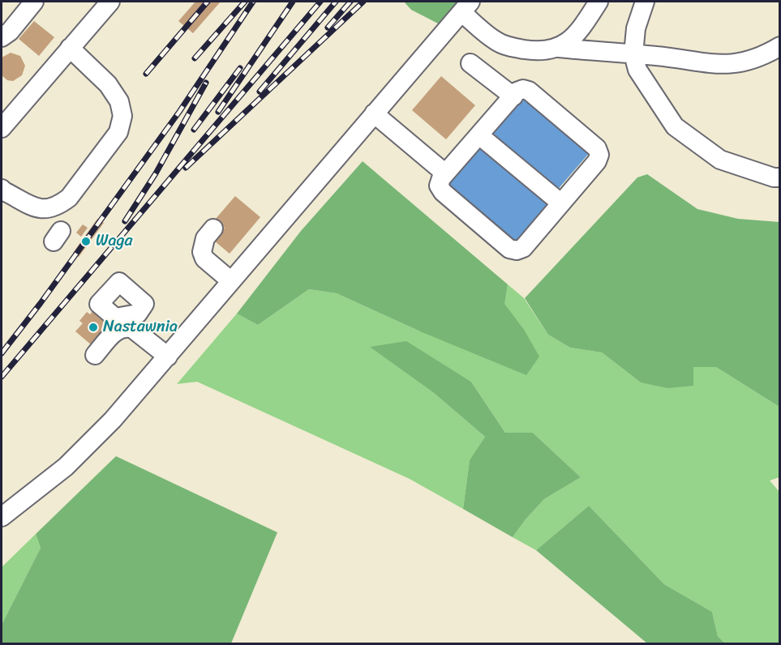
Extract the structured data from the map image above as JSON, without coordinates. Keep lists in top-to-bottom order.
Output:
{
  "places": ["Waga", "Nastawnia"]
}
